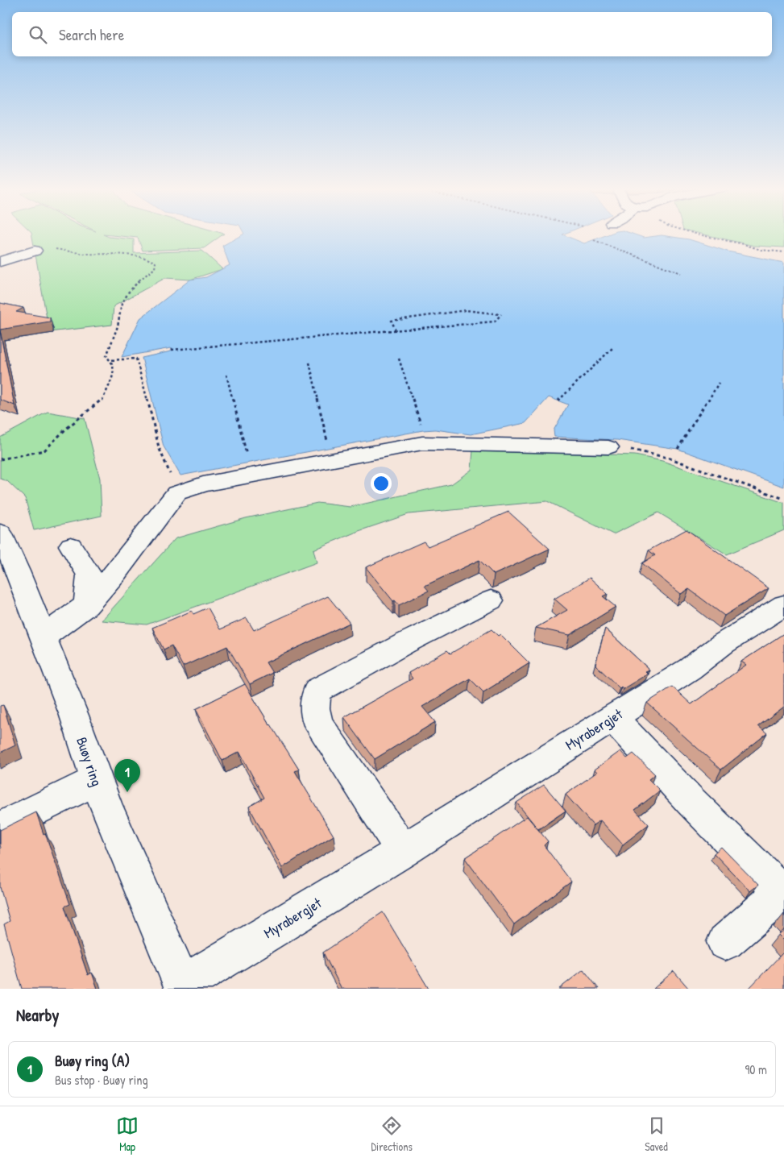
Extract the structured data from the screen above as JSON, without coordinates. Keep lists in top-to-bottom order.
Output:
{
  "streets": {
    "street": ["Myrabergjet", "Buøy ring"]
  },
  "crossings": [
    ["Myrabergjet", "Buøy ring"]
  ],
  "page": {
    "search": "Search here",
    "pins": "1",
    "heading": "Nearby",
    "list": [
      {
        "mark": "1",
        "name": "Buøy ring (A)",
        "note": "Bus stop · Buøy ring",
        "value": "90 m"
      }
    ],
    "nav": ["Map", "Directions", "Saved"]
  }
}
